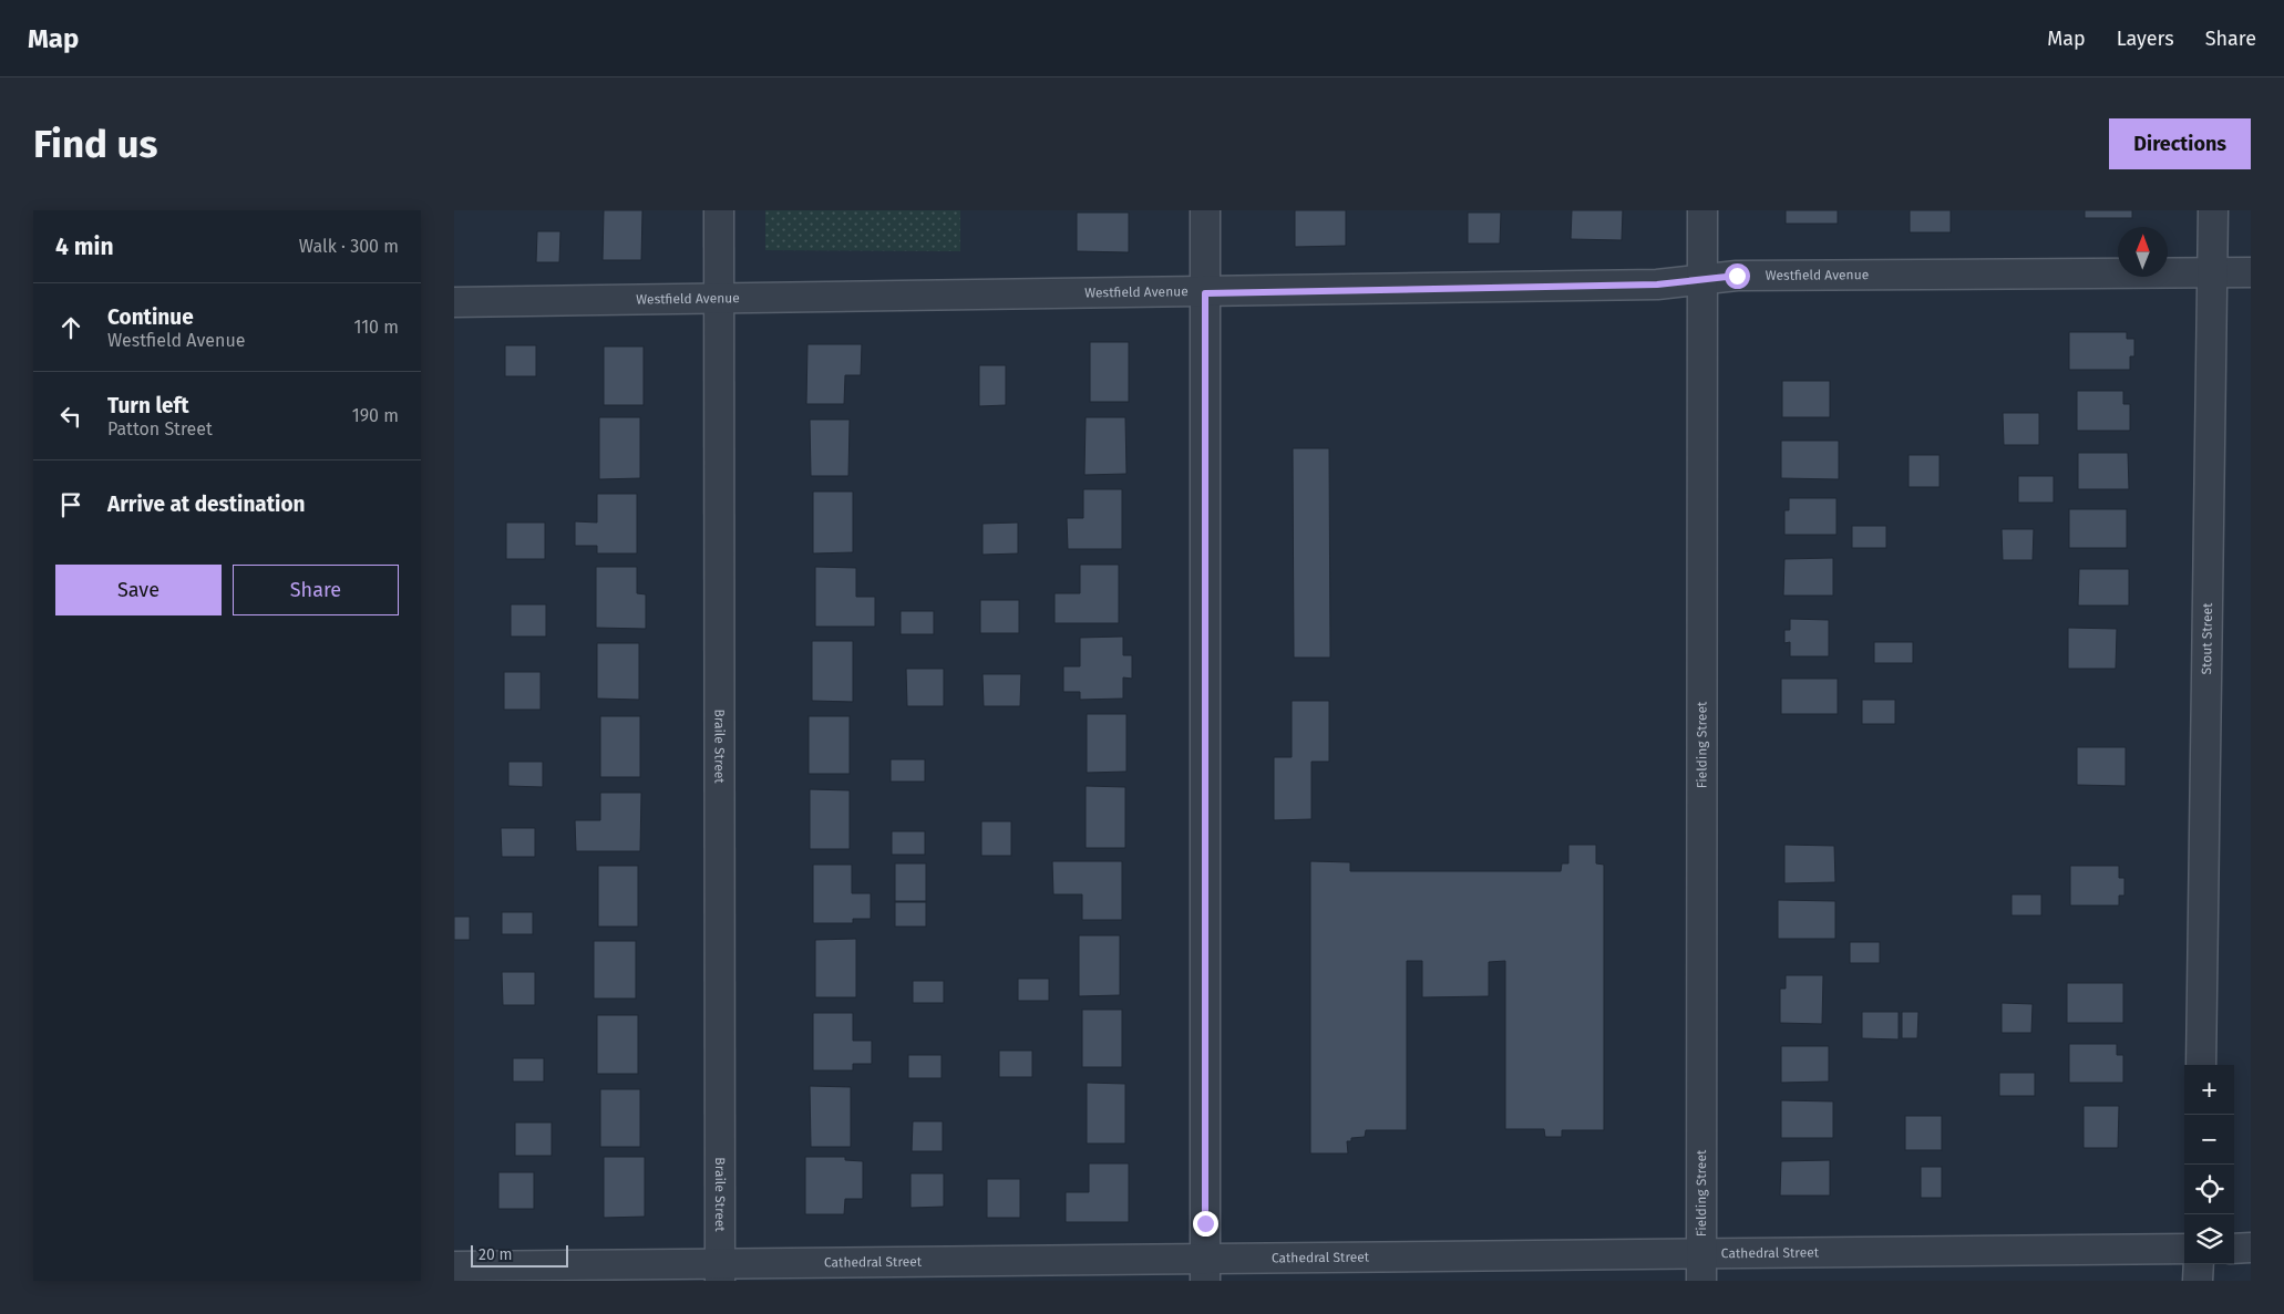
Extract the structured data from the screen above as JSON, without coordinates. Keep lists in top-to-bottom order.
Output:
{
  "streets": {
    "street": [
      "Westfield Avenue",
      "Stout Street",
      "Braile Street",
      "Fielding Street",
      "Cathedral Street"
    ]
  },
  "crossings": [
    ["Westfield Avenue", "Stout Street"],
    ["Westfield Avenue", "Braile Street"],
    ["Westfield Avenue", "Fielding Street"],
    ["Braile Street", "Cathedral Street"],
    ["Fielding Street", "Cathedral Street"]
  ],
  "scale_bar": "20 m",
  "north": "top",
  "page": {
    "header": "Map",
    "nav": ["Map", "Layers", "Share"],
    "buttons": [
      "Directions",
      ["Save", "Share"]
    ],
    "title": "Find us",
    "heading": ["4 min", "Walk · 300 m"],
    "list": [
      ["Continue", "Westfield Avenue", "110 m"],
      ["Turn left", "Patton Street", "190 m"],
      "Arrive at destination"
    ],
    "map_buttons": ["+", "−"],
    "scale": "20 m"
  }
}
